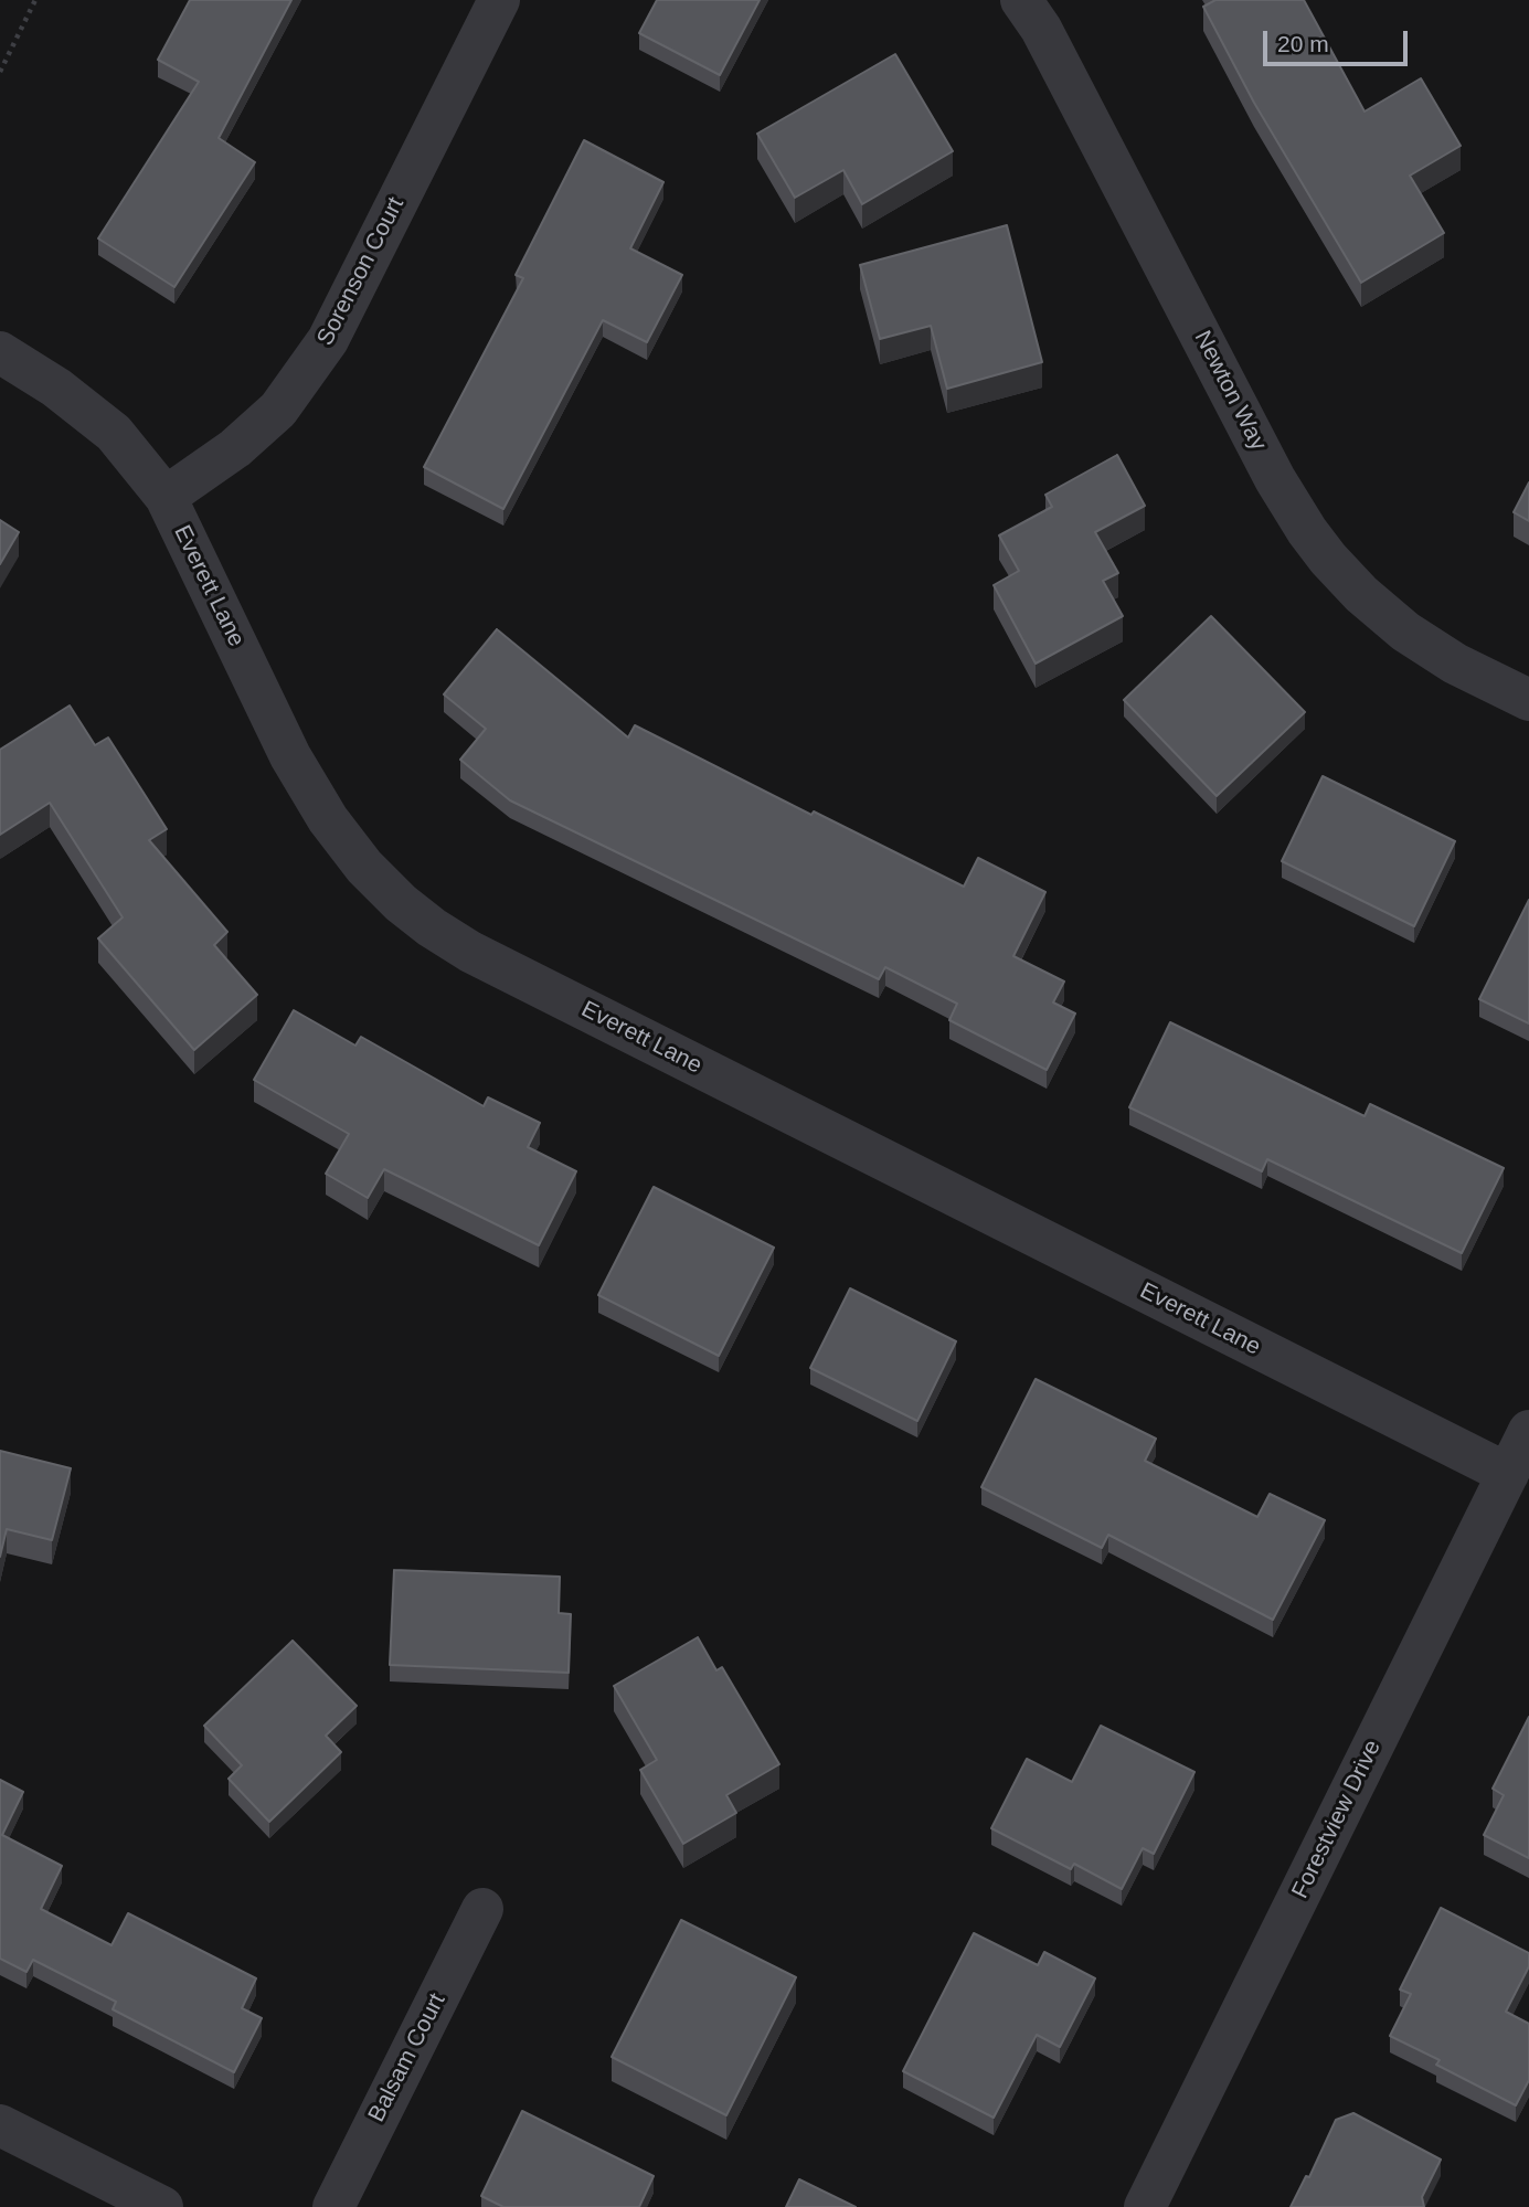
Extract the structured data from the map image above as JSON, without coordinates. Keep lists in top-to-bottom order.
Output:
{
  "streets": {
    "street": [
      "Sorenson Court",
      "Newton Way",
      "Everett Lane",
      "Forestview Drive",
      "Balsam Court"
    ]
  },
  "crossings": [
    ["Sorenson Court", "Everett Lane"],
    ["Everett Lane", "Forestview Drive"]
  ],
  "scale_bar": "20 m"
}
